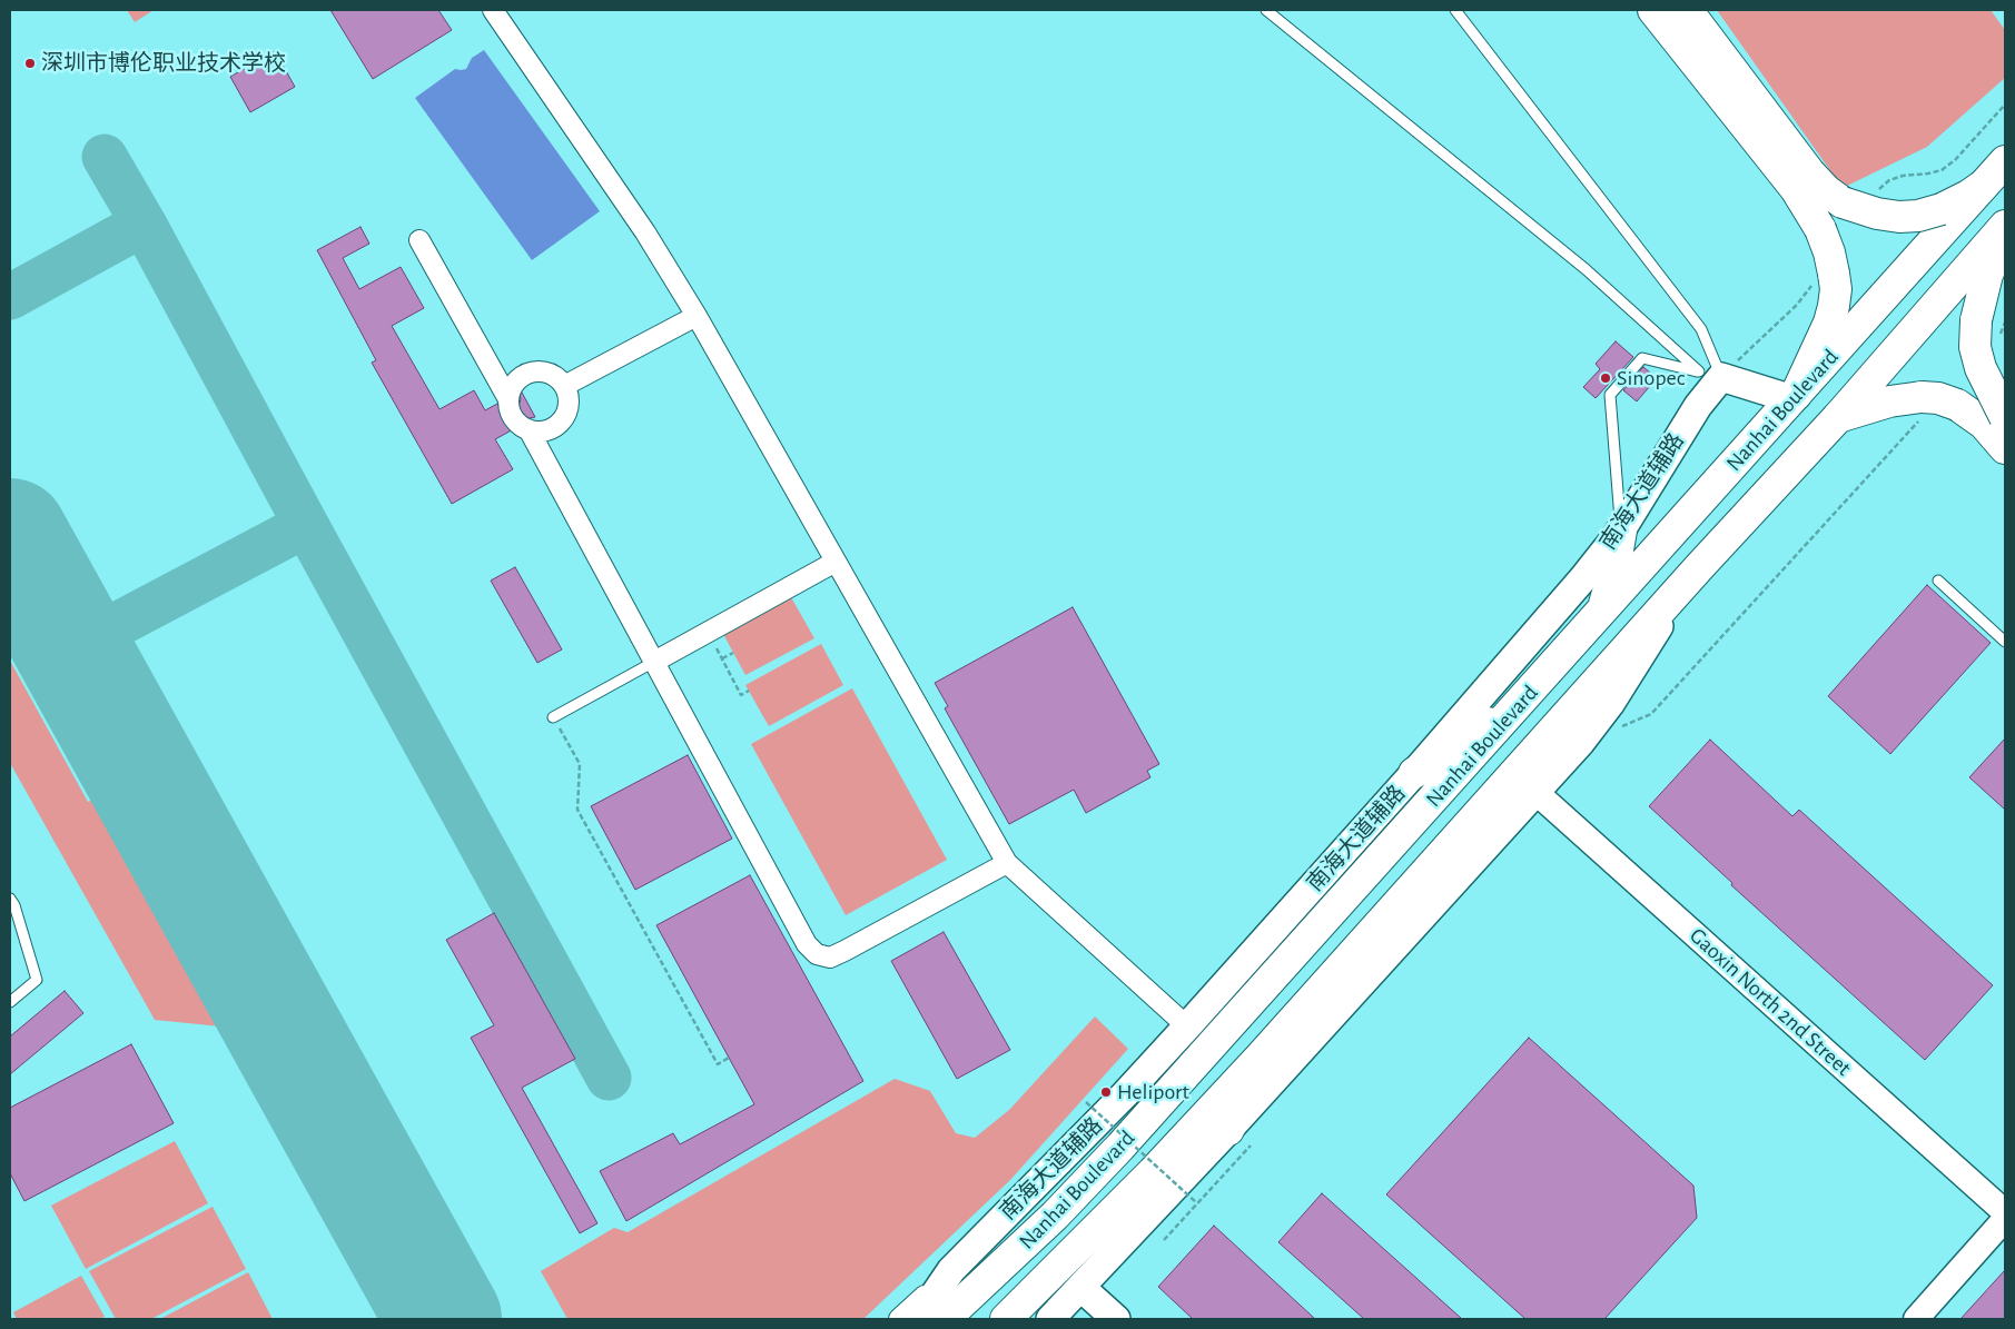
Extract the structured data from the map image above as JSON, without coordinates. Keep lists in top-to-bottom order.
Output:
{
  "streets": {
    "main road": ["Nanhai Boulevard", "南海大道辅路"],
    "street": ["Gaoxin North 2nd Street"]
  },
  "places": ["深圳市博伦职业技术学校", "Sinopec", "Heliport"]
}
